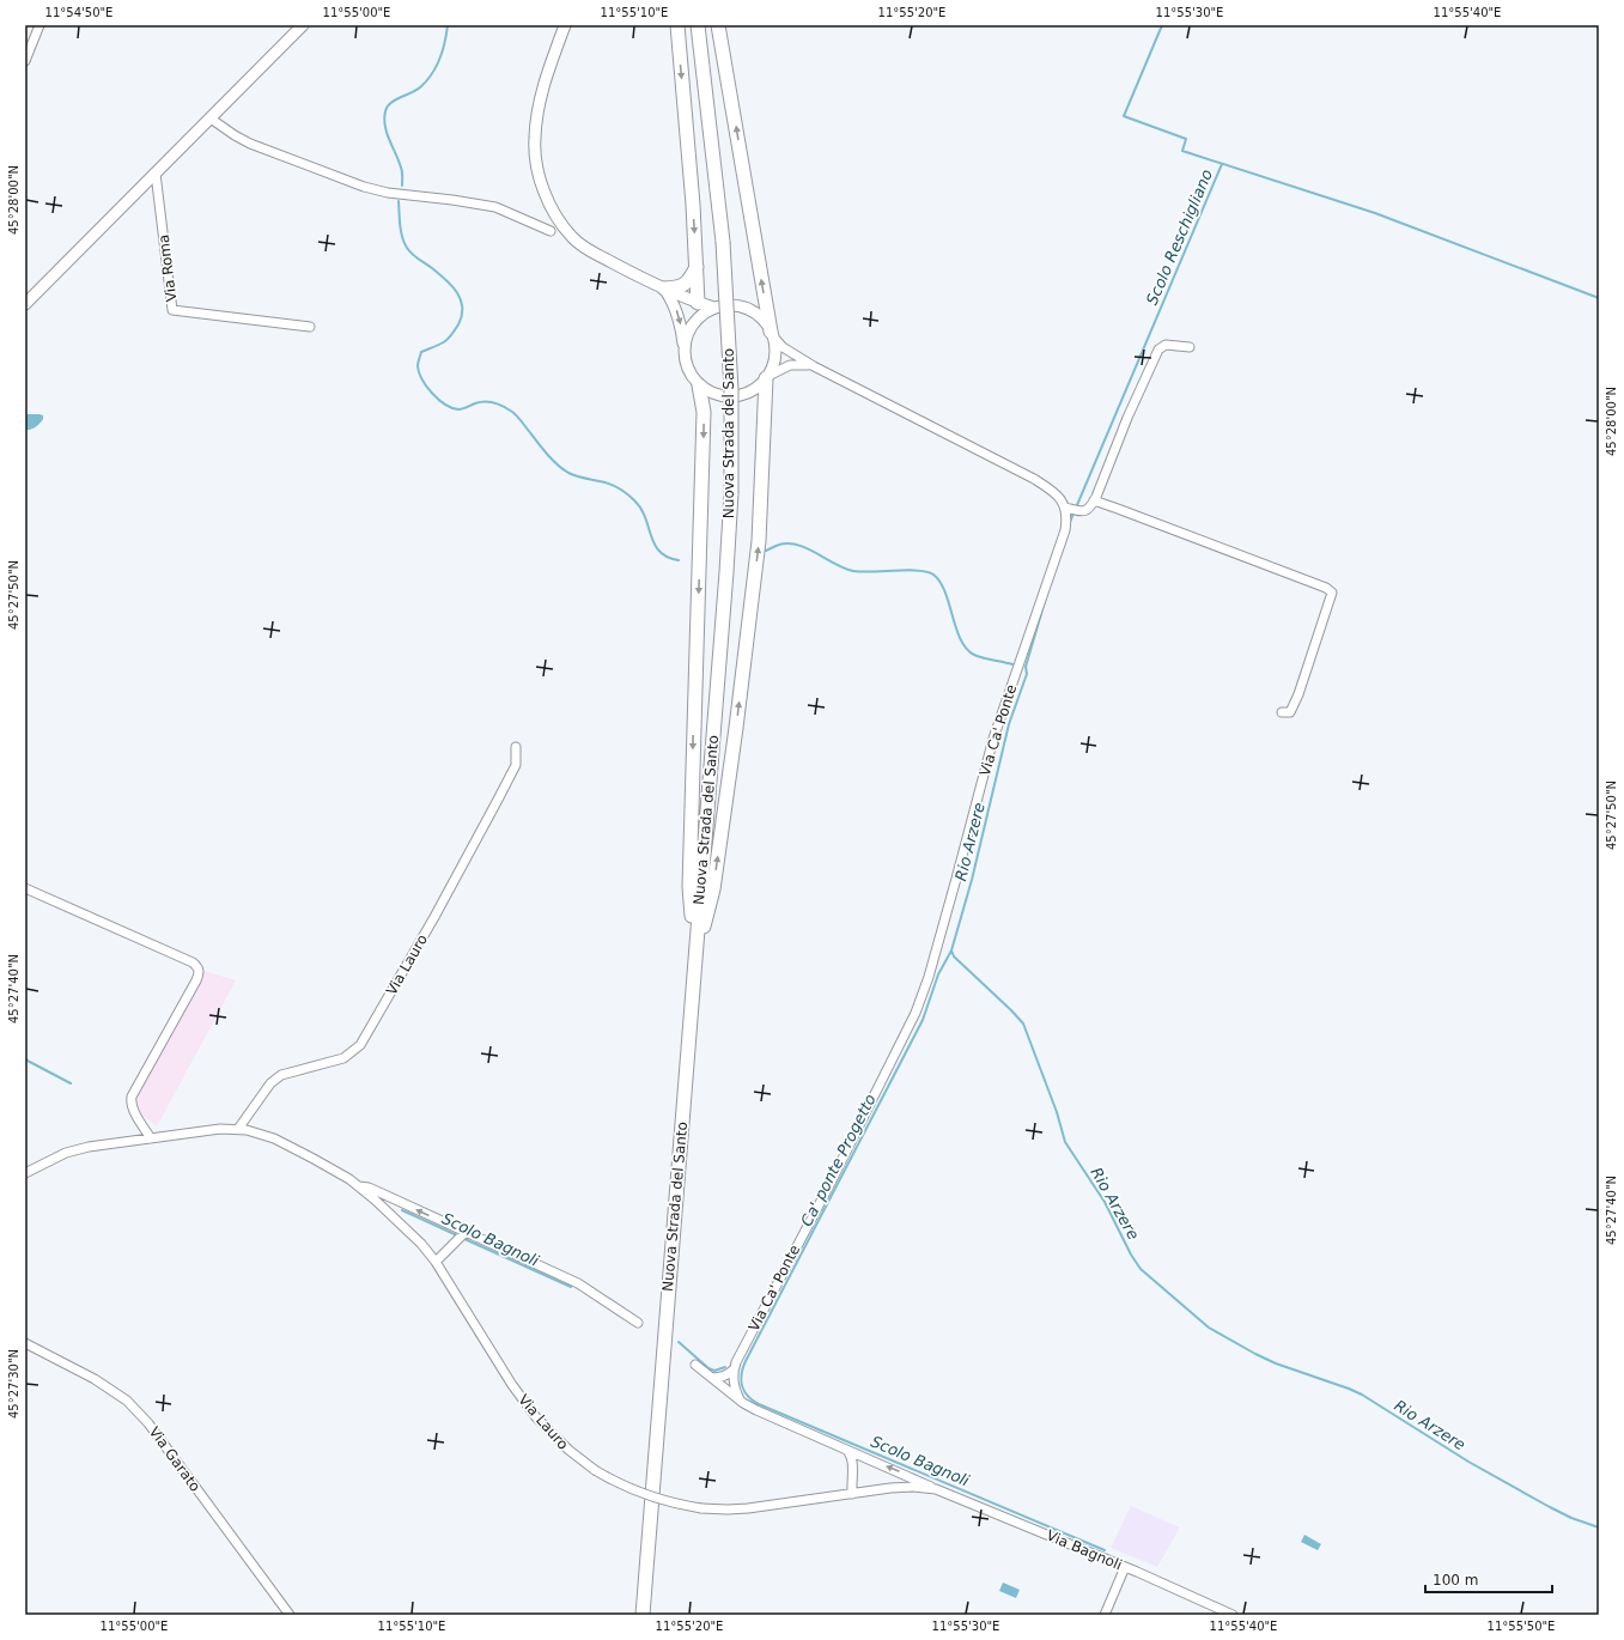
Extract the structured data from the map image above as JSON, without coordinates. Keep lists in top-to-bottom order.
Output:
{
  "streets": {
    "highway": ["Nuova Strada del Santo"],
    "street": [
      "Via Roma",
      "Via Ca' Ponte",
      "Via Lauro",
      "Via Garato",
      "Via Bagnoli"
    ]
  },
  "crossings": [
    ["Via Lauro", "Via Bagnoli"]
  ],
  "water": [
    "Scolo Reschigliano",
    "Rio Arzere",
    "Ca' ponte Progetto",
    "Scolo Bagnoli"
  ],
  "scale_bar": "100 m",
  "coordinates": [
    "11°54'50\"E",
    "11°55'00\"E",
    "11°55'10\"E",
    "11°55'20\"E",
    "11°55'30\"E",
    "11°55'40\"E",
    "45°28'00\"N",
    "45°27'50\"N",
    "45°27'40\"N",
    "45°27'30\"N",
    "11°55'50\"E"
  ]
}
